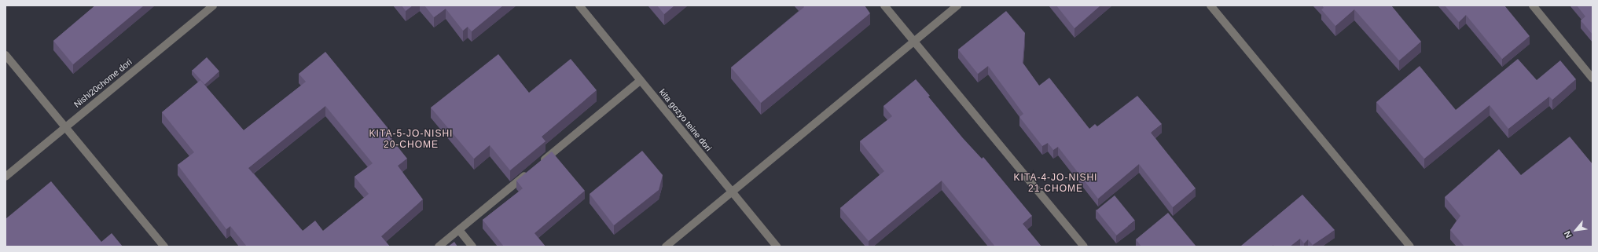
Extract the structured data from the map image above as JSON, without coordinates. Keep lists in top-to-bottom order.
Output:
{
  "streets": {
    "street": ["Nishi20chome dori", "kita gozyo teine dori"]
  },
  "districts": ["KITA-5-JO-NISHI 20-CHOME", "KITA-4-JO-NISHI 21-CHOME"],
  "north": "bottom left"
}
